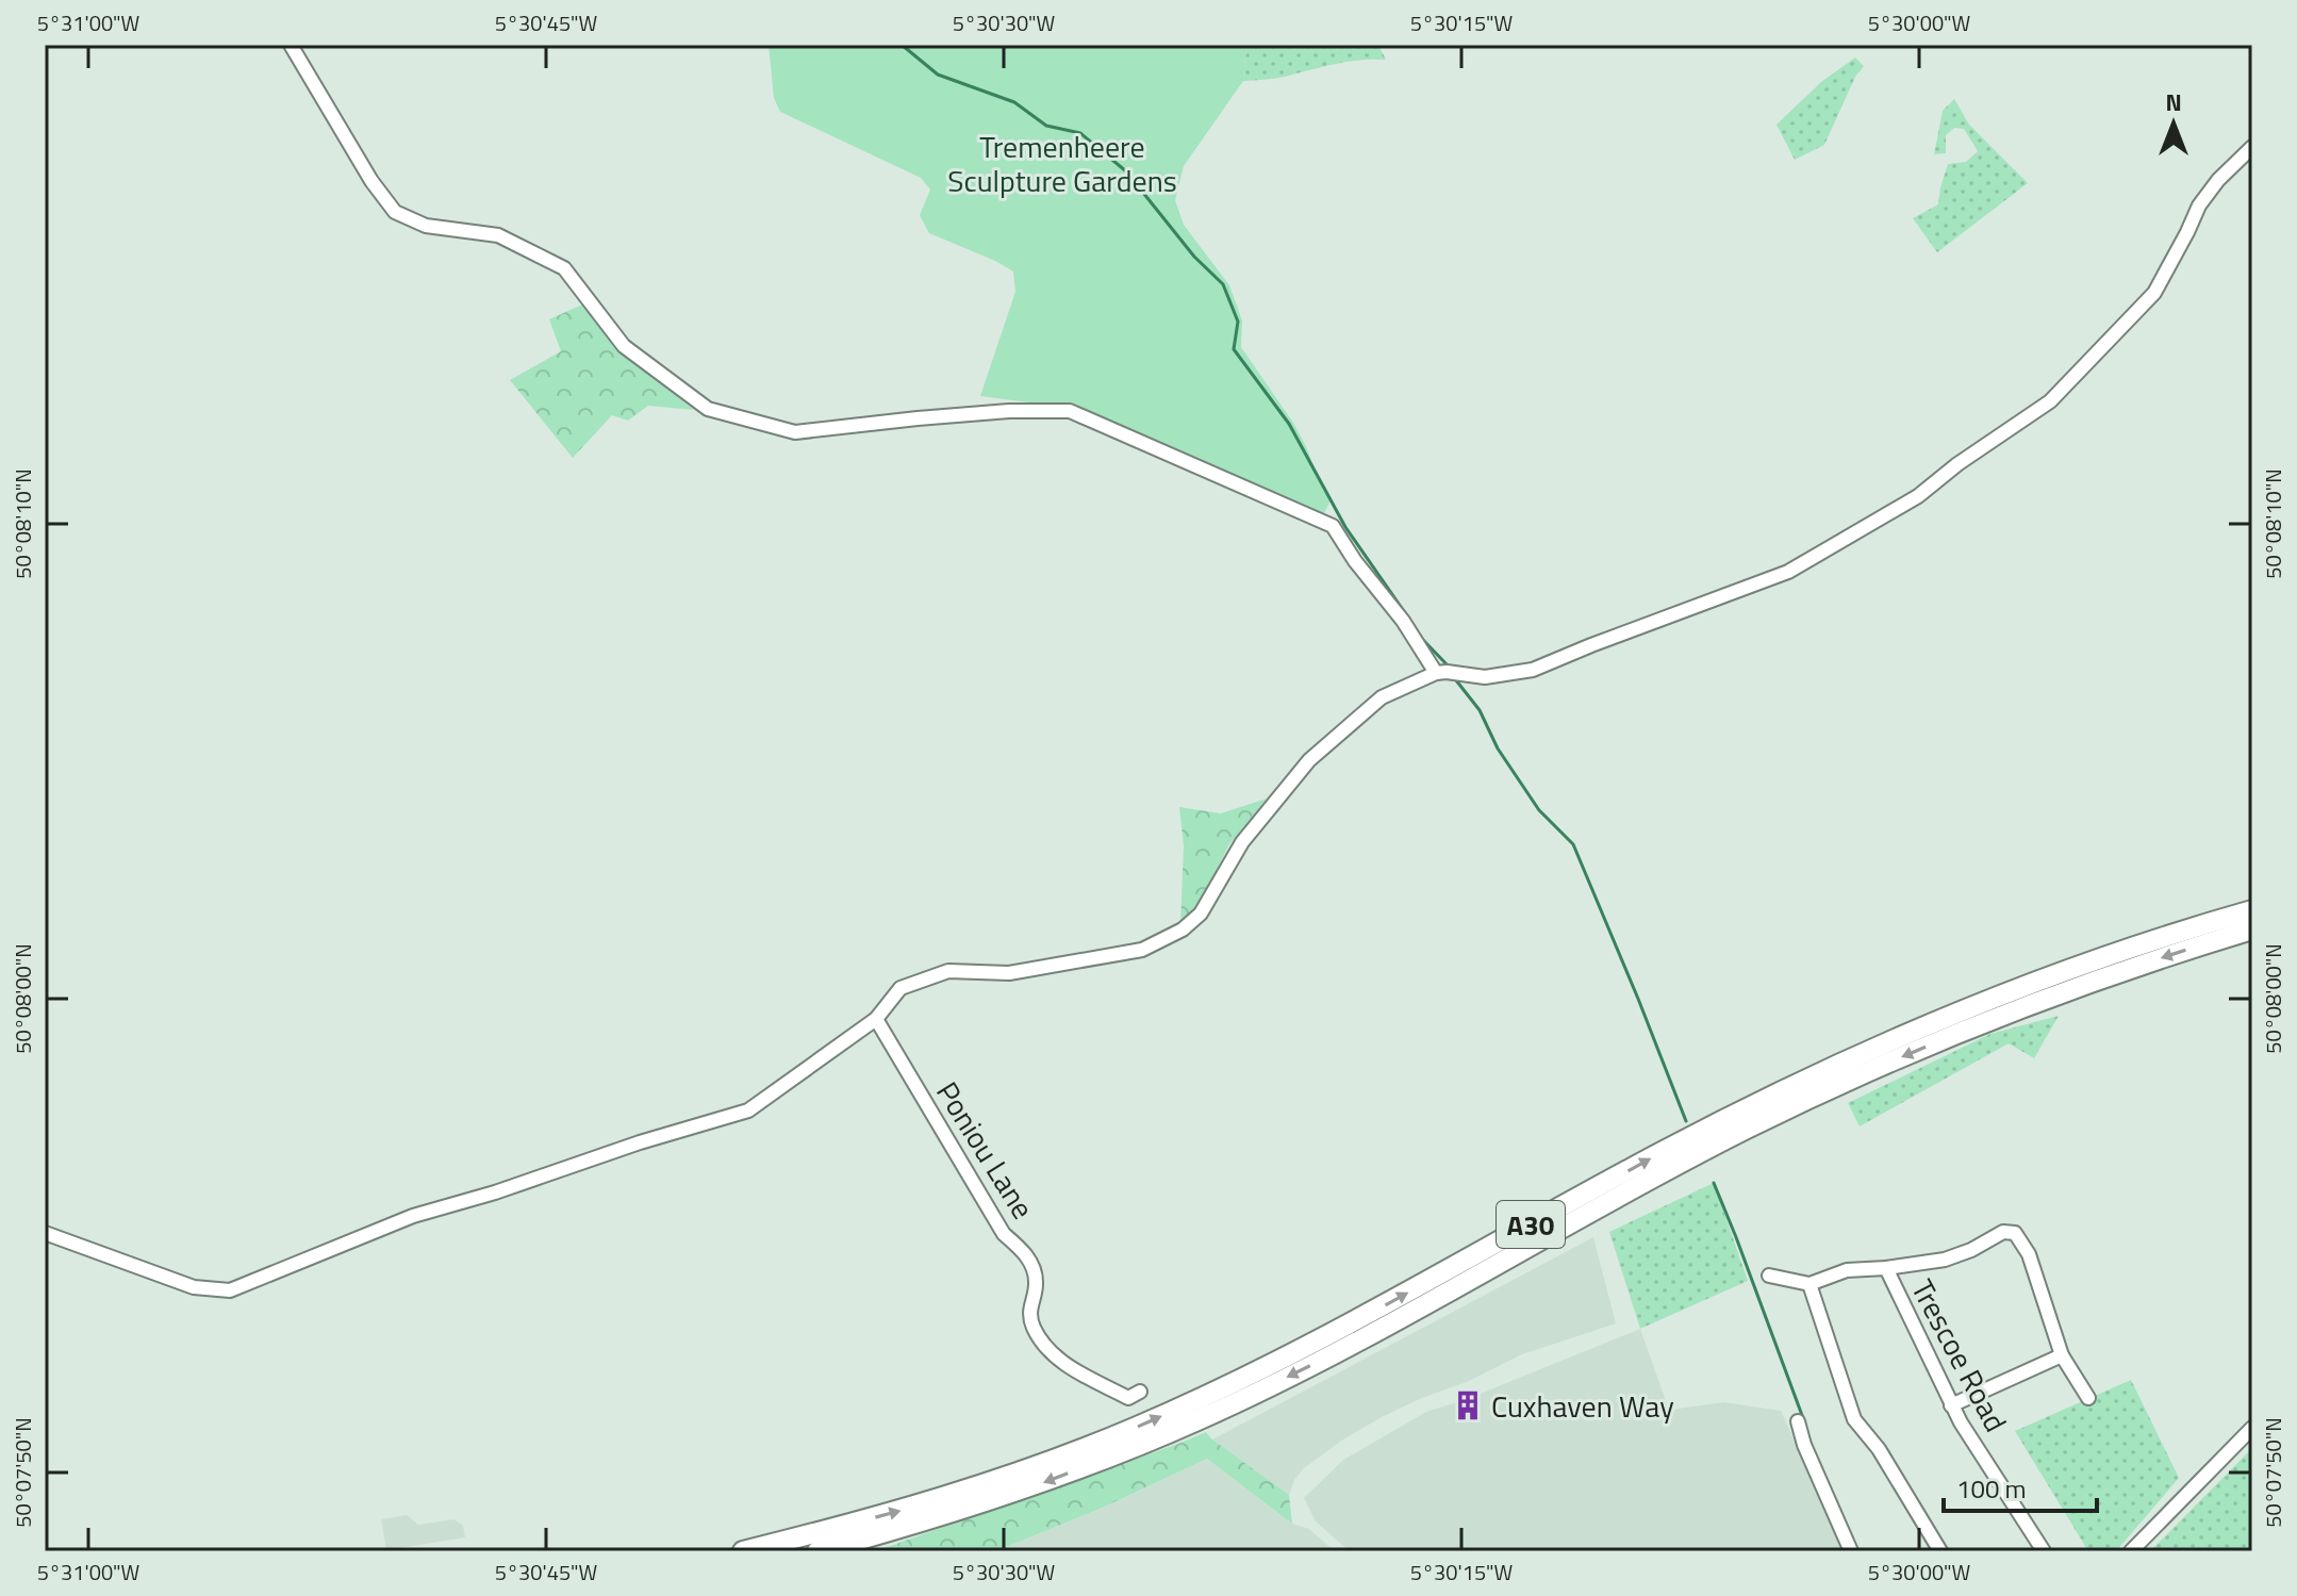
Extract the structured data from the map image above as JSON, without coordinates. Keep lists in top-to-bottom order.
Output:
{
  "streets": {
    "highway": ["A30"],
    "street": ["Poniou Lane", "Trescoe Road"]
  },
  "parks": ["Tremenheere Sculpture Gardens"],
  "places": {
    "building": ["Cuxhaven Way"]
  },
  "scale_bar": "100 m",
  "north": "top",
  "coordinates": [
    "5°31'00\"W",
    "5°30'45\"W",
    "5°30'30\"W",
    "5°30'15\"W",
    "5°30'00\"W",
    "50°08'10\"N",
    "50°08'00\"N",
    "50°07'50\"N"
  ]
}
